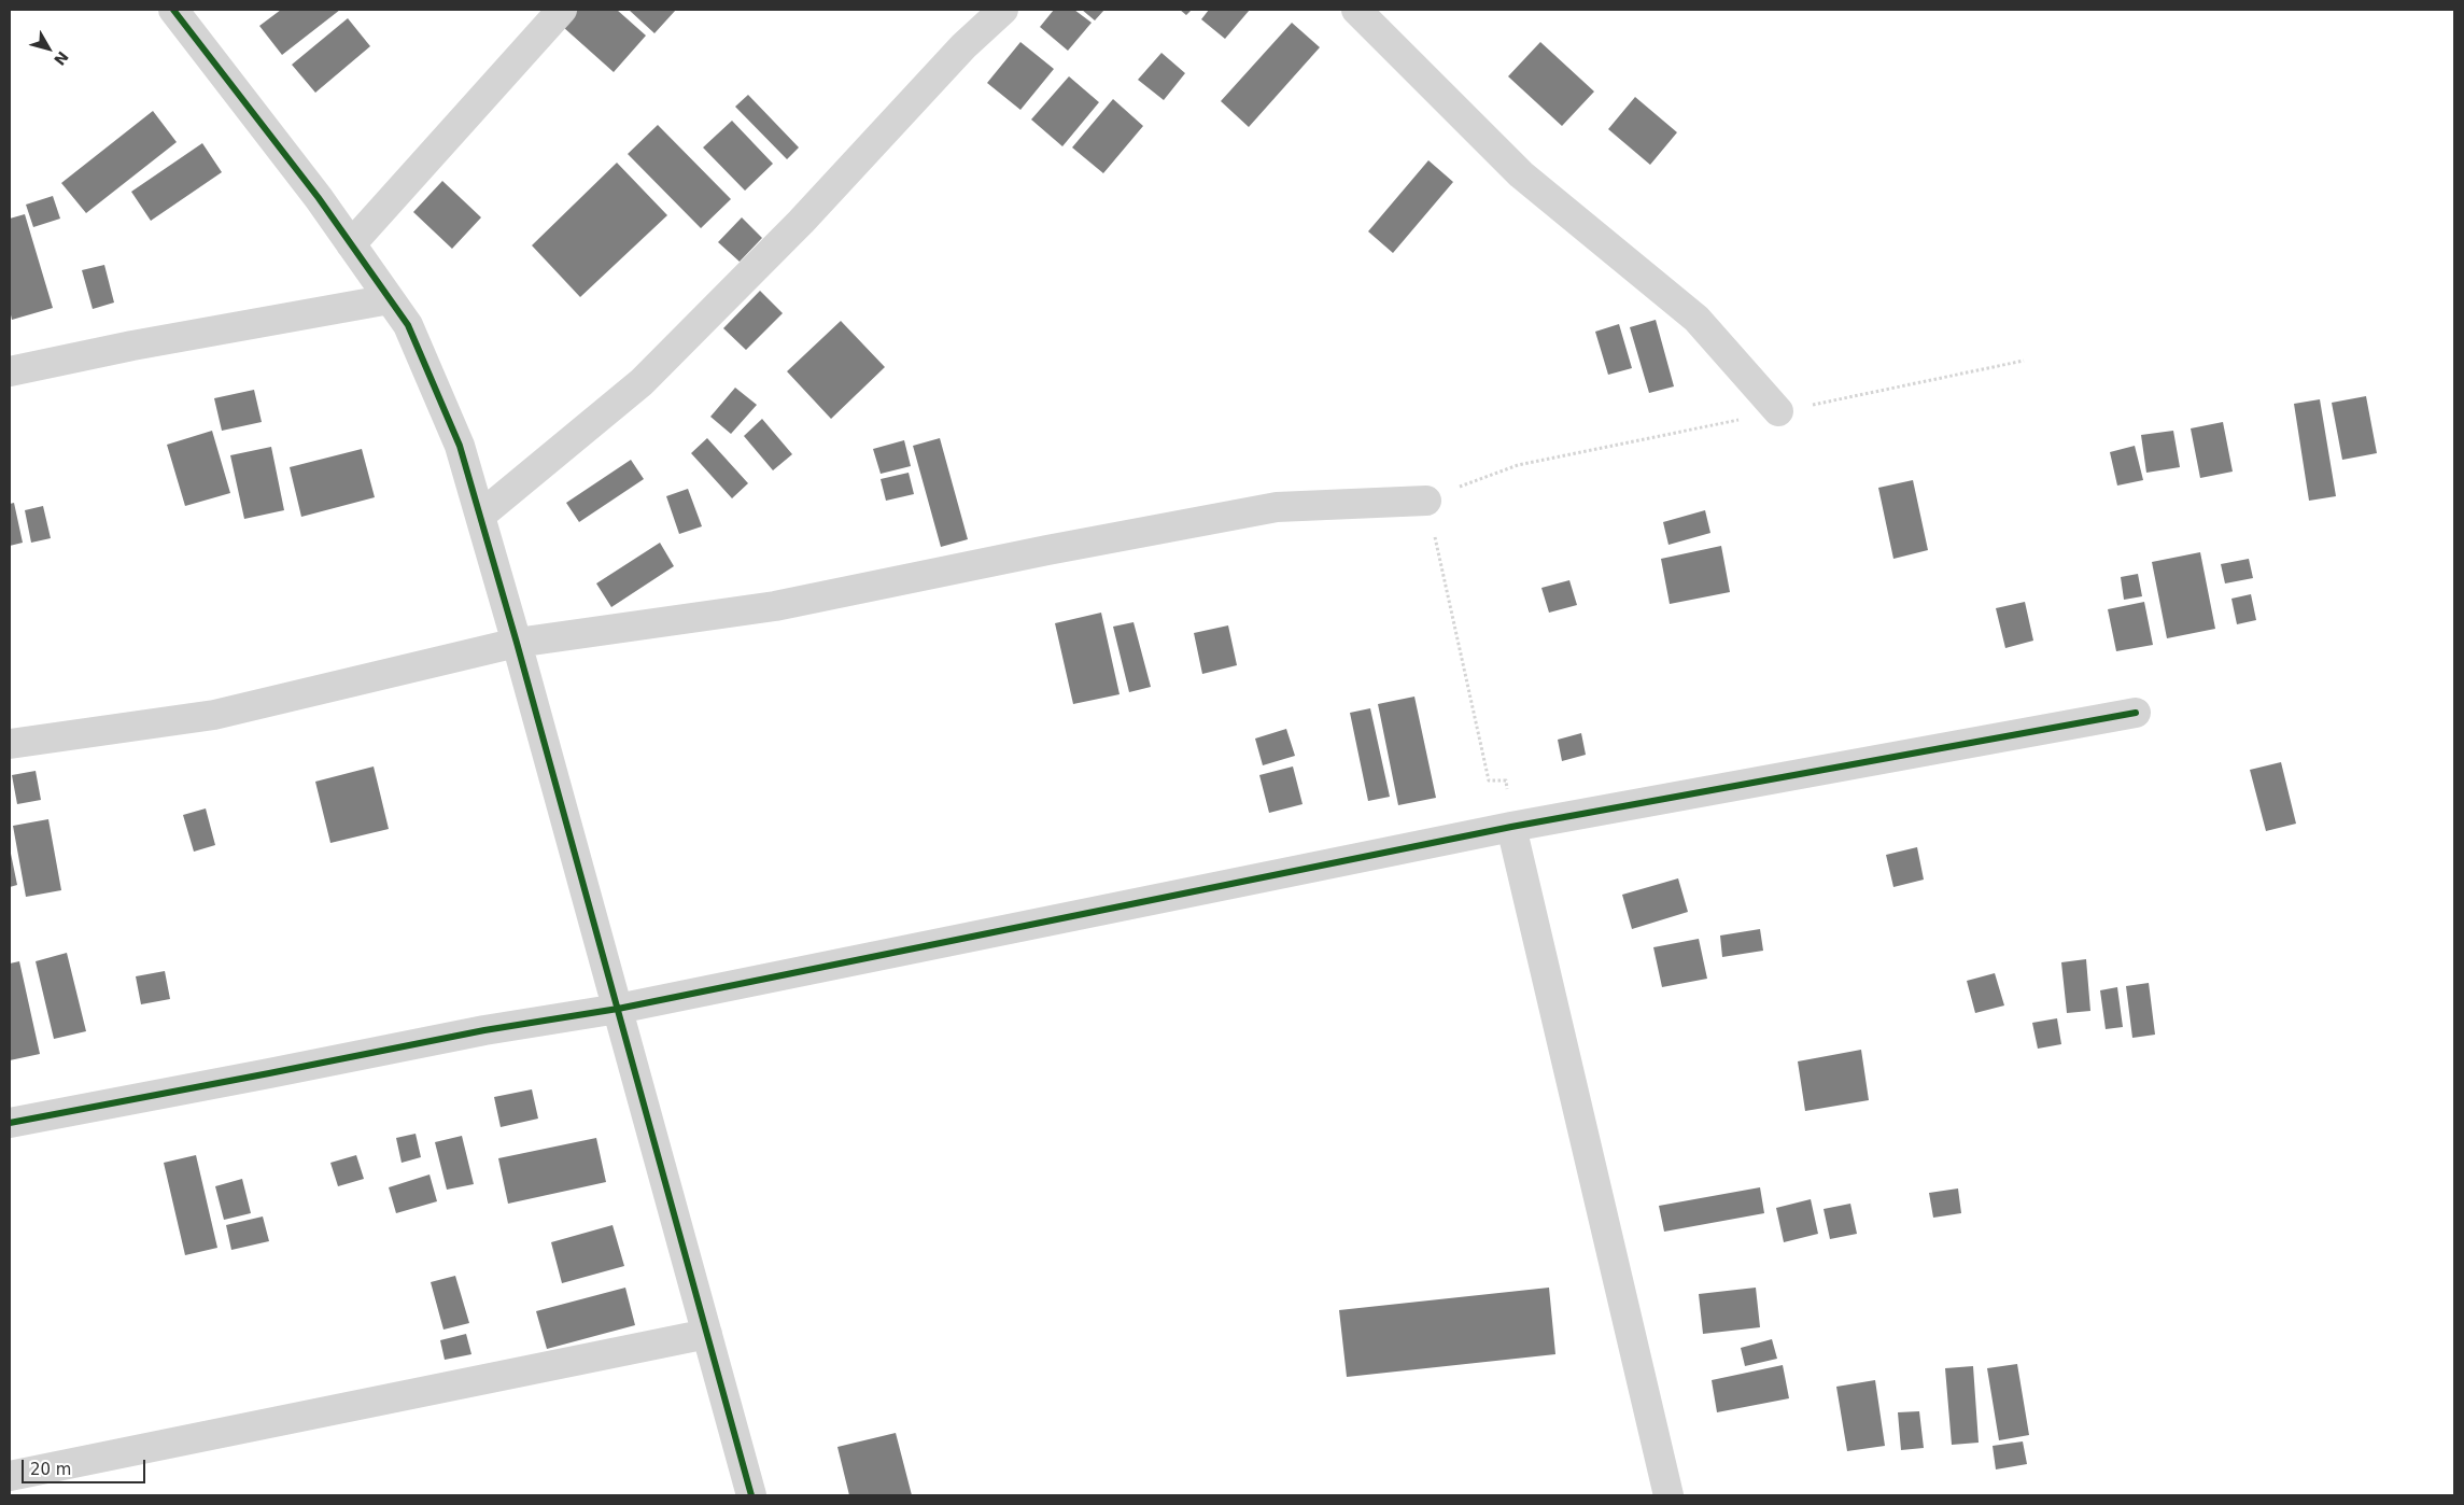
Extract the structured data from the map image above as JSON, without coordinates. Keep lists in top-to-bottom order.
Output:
{
  "scale_bar": "20 m",
  "north": "bottom right"
}
